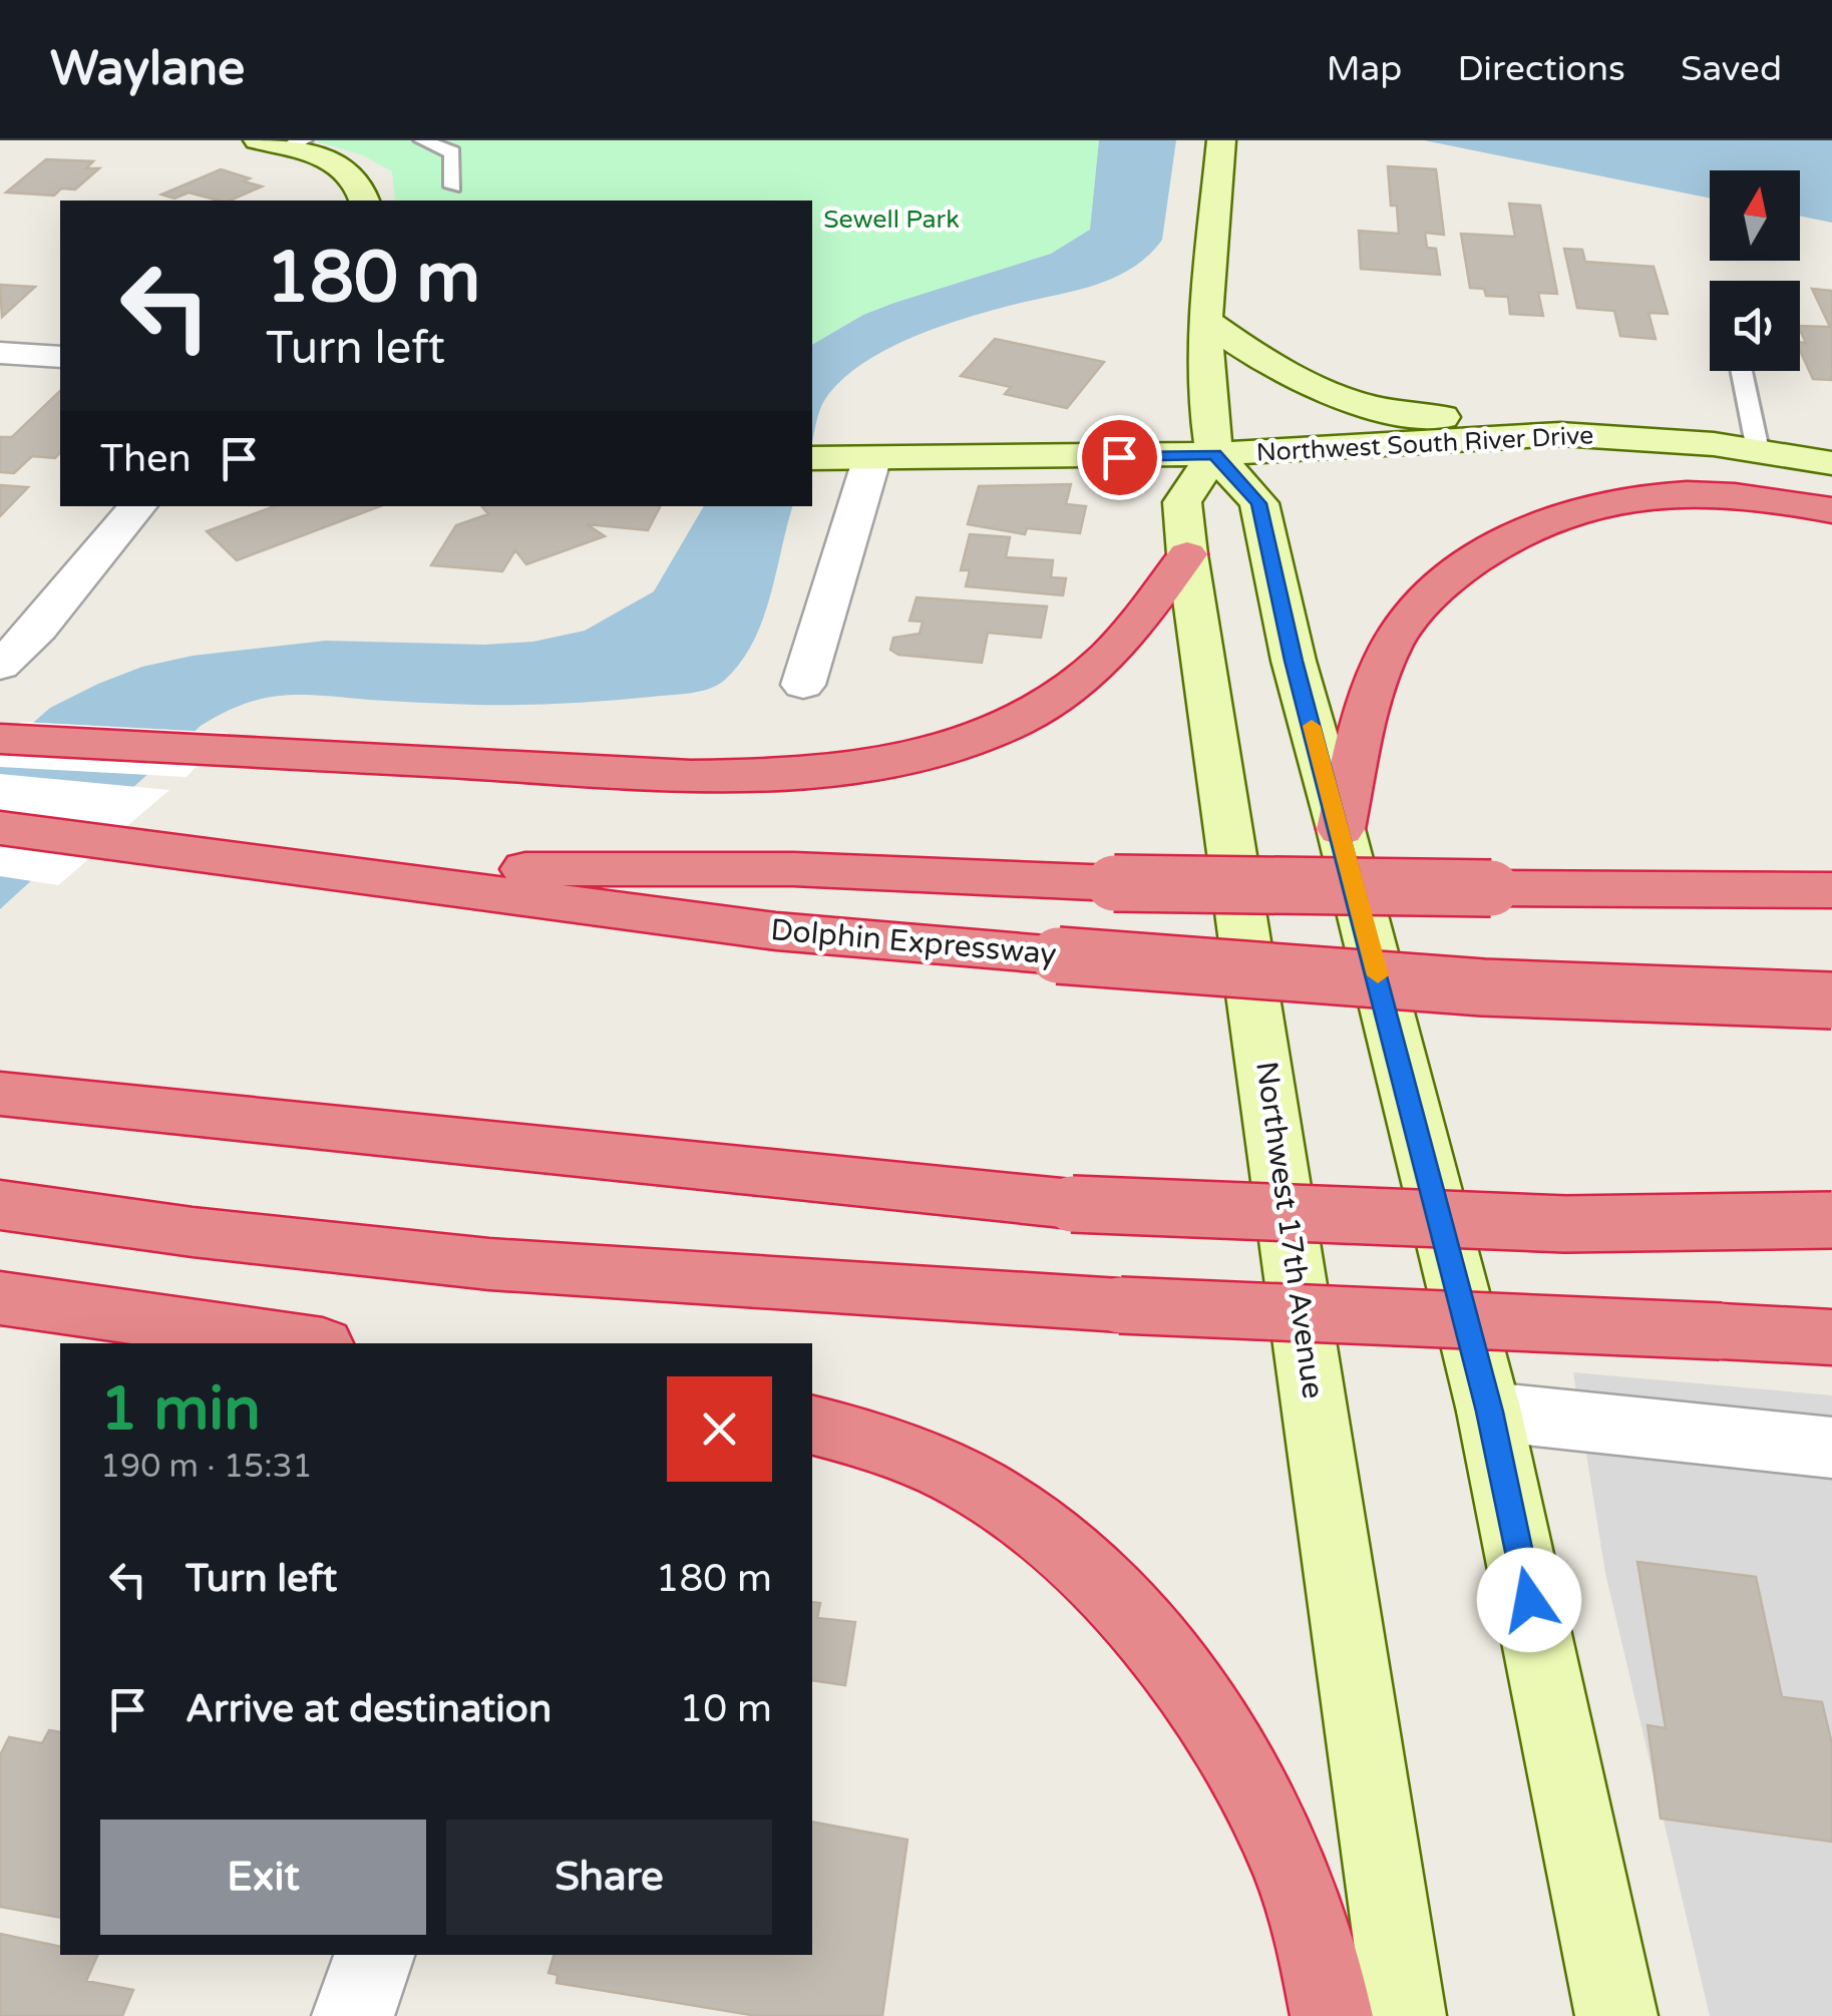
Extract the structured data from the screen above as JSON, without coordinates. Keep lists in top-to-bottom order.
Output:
{
  "streets": {
    "highway": ["Dolphin Expressway"],
    "main road": ["Northwest South River Drive", "Northwest 17th Avenue"]
  },
  "crossings": [
    ["Northwest South River Drive", "Northwest 17th Avenue"]
  ],
  "parks": ["Sewell Park"],
  "north": "top",
  "page": {
    "header": "Waylane",
    "nav": ["Map", "Directions", "Saved"],
    "turn": ["180 m", "Turn left"],
    "then": "Then",
    "heading": ["1 min", "190 m · 15:31"],
    "list": [
      {
        "name": "Turn left",
        "value": "180 m"
      },
      {
        "name": "Arrive at destination",
        "value": "10 m"
      }
    ],
    "buttons": ["Exit", "Share"]
  }
}
